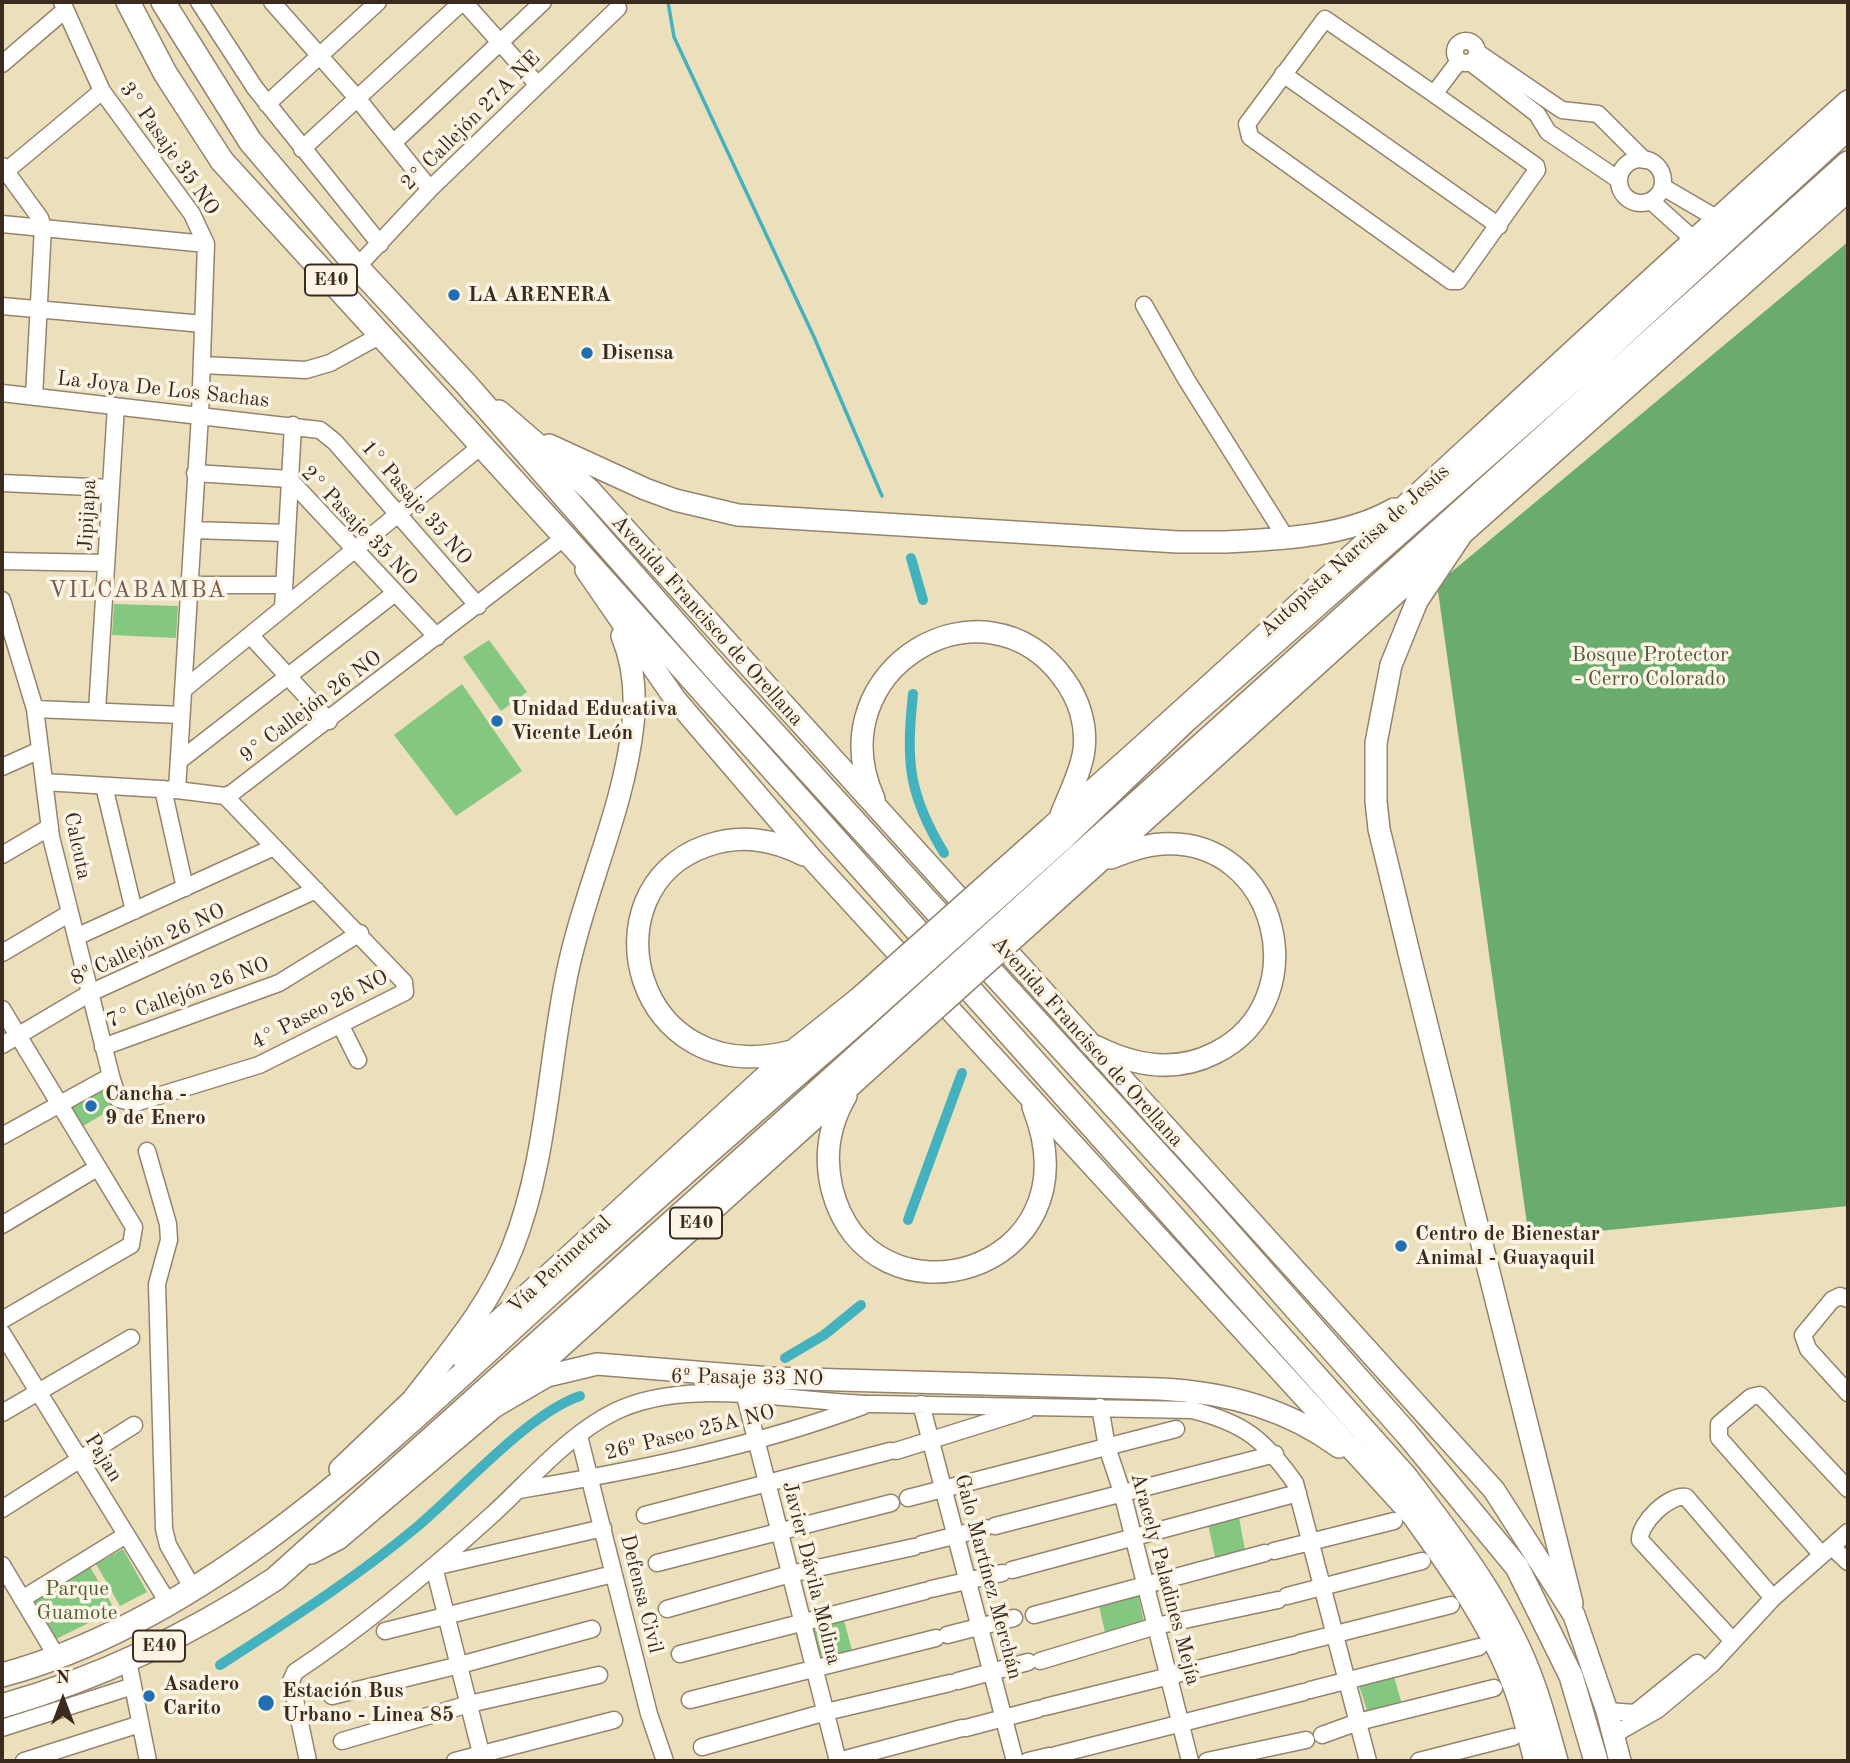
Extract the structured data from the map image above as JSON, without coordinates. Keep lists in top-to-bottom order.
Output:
{
  "streets": {
    "highway": [
      "E40",
      "Autopista Narcisa de Jesús",
      "Avenida Francisco de Orellana",
      "Vía Perimetral"
    ],
    "street": [
      "2° Callejón 27A NE",
      "3° Pasaje 35 NO",
      "La Joya De Los Sachas",
      "1° Pasaje 35 NO",
      "Jipijapa",
      "2° Pasaje 35 NO",
      "9° Callejón 26 NO",
      "Calcuta",
      "8º Callejón 26 NO",
      "7° Callejón 26 NO",
      "4° Paseo 26 NO",
      "6º Pasaje 33 NO",
      "26º Paseo 25A NO",
      "Pajan",
      "Javier Dávila Molina",
      "Galo Martínez Merchán",
      "Aracely Paladines Mejía",
      "Defensa Civil"
    ]
  },
  "crossings": [
    ["2° Callejón 27A NE", "Avenida Francisco de Orellana"],
    ["3° Pasaje 35 NO", "La Joya De Los Sachas"],
    ["3° Pasaje 35 NO", "2° Pasaje 35 NO"],
    ["E40", "9° Callejón 26 NO"],
    ["La Joya De Los Sachas", "1° Pasaje 35 NO"],
    ["La Joya De Los Sachas", "Jipijapa"],
    ["1° Pasaje 35 NO", "9° Callejón 26 NO"],
    ["2° Pasaje 35 NO", "9° Callejón 26 NO"],
    ["Autopista Narcisa de Jesús", "Vía Perimetral"],
    ["9° Callejón 26 NO", "4° Paseo 26 NO"],
    ["Calcuta", "8º Callejón 26 NO"],
    ["Calcuta", "7° Callejón 26 NO"],
    ["Calcuta", "4° Paseo 26 NO"],
    ["8º Callejón 26 NO", "4° Paseo 26 NO"],
    ["7° Callejón 26 NO", "4° Paseo 26 NO"],
    ["Vía Perimetral", "Pajan"],
    ["6º Pasaje 33 NO", "26º Paseo 25A NO"],
    ["6º Pasaje 33 NO", "Javier Dávila Molina"],
    ["6º Pasaje 33 NO", "Galo Martínez Merchán"],
    ["6º Pasaje 33 NO", "Aracely Paladines Mejía"],
    ["6º Pasaje 33 NO", "Defensa Civil"],
    ["26º Paseo 25A NO", "Javier Dávila Molina"],
    ["26º Paseo 25A NO", "Defensa Civil"]
  ],
  "districts": ["VILCABAMBA"],
  "parks": ["Bosque Protector - Cerro Colorado", "Parque Guamote"],
  "places": [
    "LA ARENERA",
    "Disensa",
    "Unidad Educativa Vicente León",
    "Cancha - 9 de Enero",
    "Centro de Bienestar Animal - Guayaquil",
    "Asadero Carito",
    "Estación Bus Urbano - Linea 85"
  ],
  "north": "top"
}
